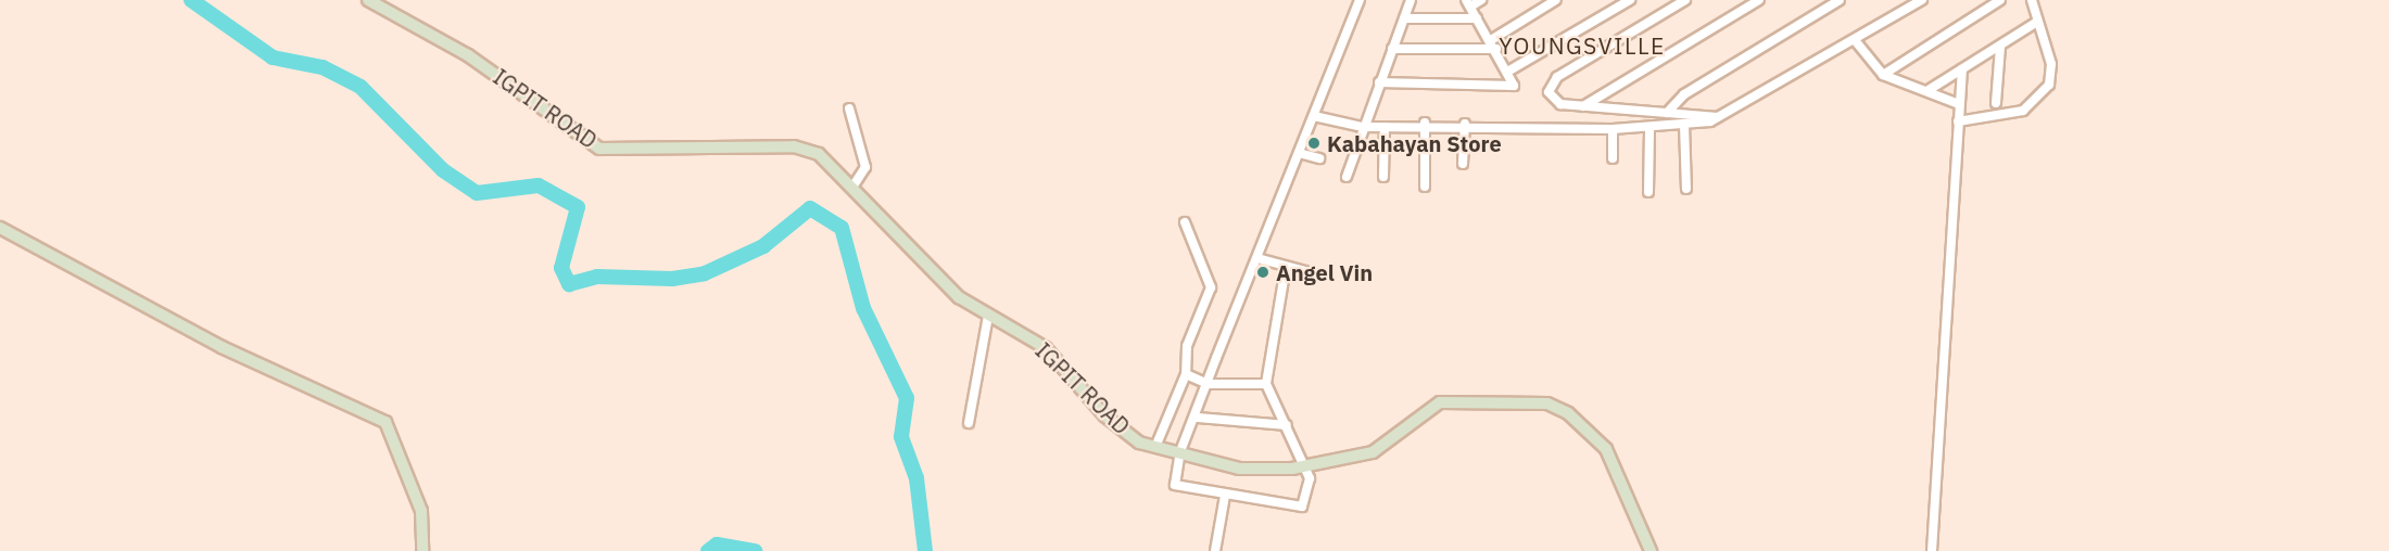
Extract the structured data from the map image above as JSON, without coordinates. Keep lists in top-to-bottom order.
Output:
{
  "streets": {
    "street": ["IGPIT ROAD"]
  },
  "districts": ["YOUNGSVILLE"],
  "places": ["Kabahayan Store", "Angel Vin"]
}
